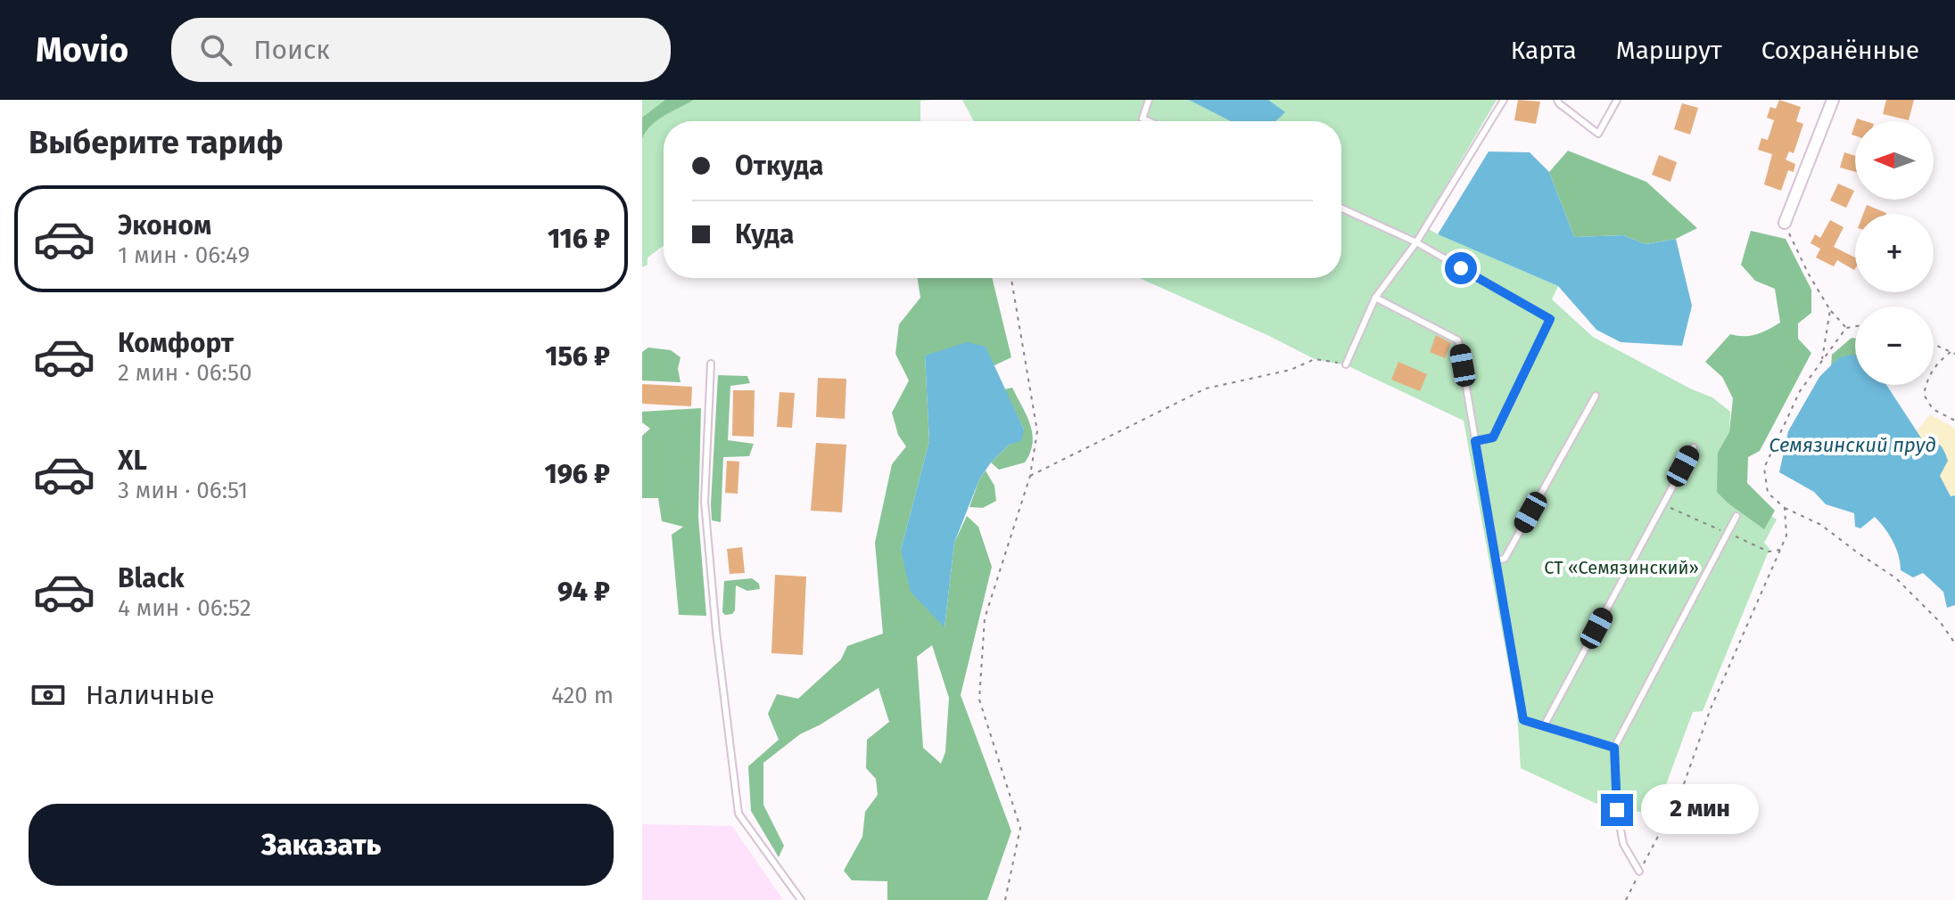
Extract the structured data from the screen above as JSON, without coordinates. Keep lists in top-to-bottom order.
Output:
{
  "water": ["Семязинский пруд"],
  "parks": ["СТ «Семязинский»"],
  "north": "left",
  "page": {
    "header": "Movio",
    "search": "Поиск",
    "nav": ["Карта", "Маршрут", "Сохранённые"],
    "heading": "Выберите тариф",
    "map_buttons": ["+", "−"],
    "banner": ["Откуда", "Куда"],
    "list": [
      {
        "name": "Эконом",
        "note": "1 мин · 06:49",
        "value": "116 ₽"
      },
      {
        "name": "Комфорт",
        "note": "2 мин · 06:50",
        "value": "156 ₽"
      },
      {
        "name": "XL",
        "note": "3 мин · 06:51",
        "value": "196 ₽"
      },
      {
        "name": "Black",
        "note": "4 мин · 06:52",
        "value": "94 ₽"
      }
    ],
    "pay": ["Наличные", "420 m"],
    "bubble": "2 мин",
    "buttons": "Заказать"
  }
}
